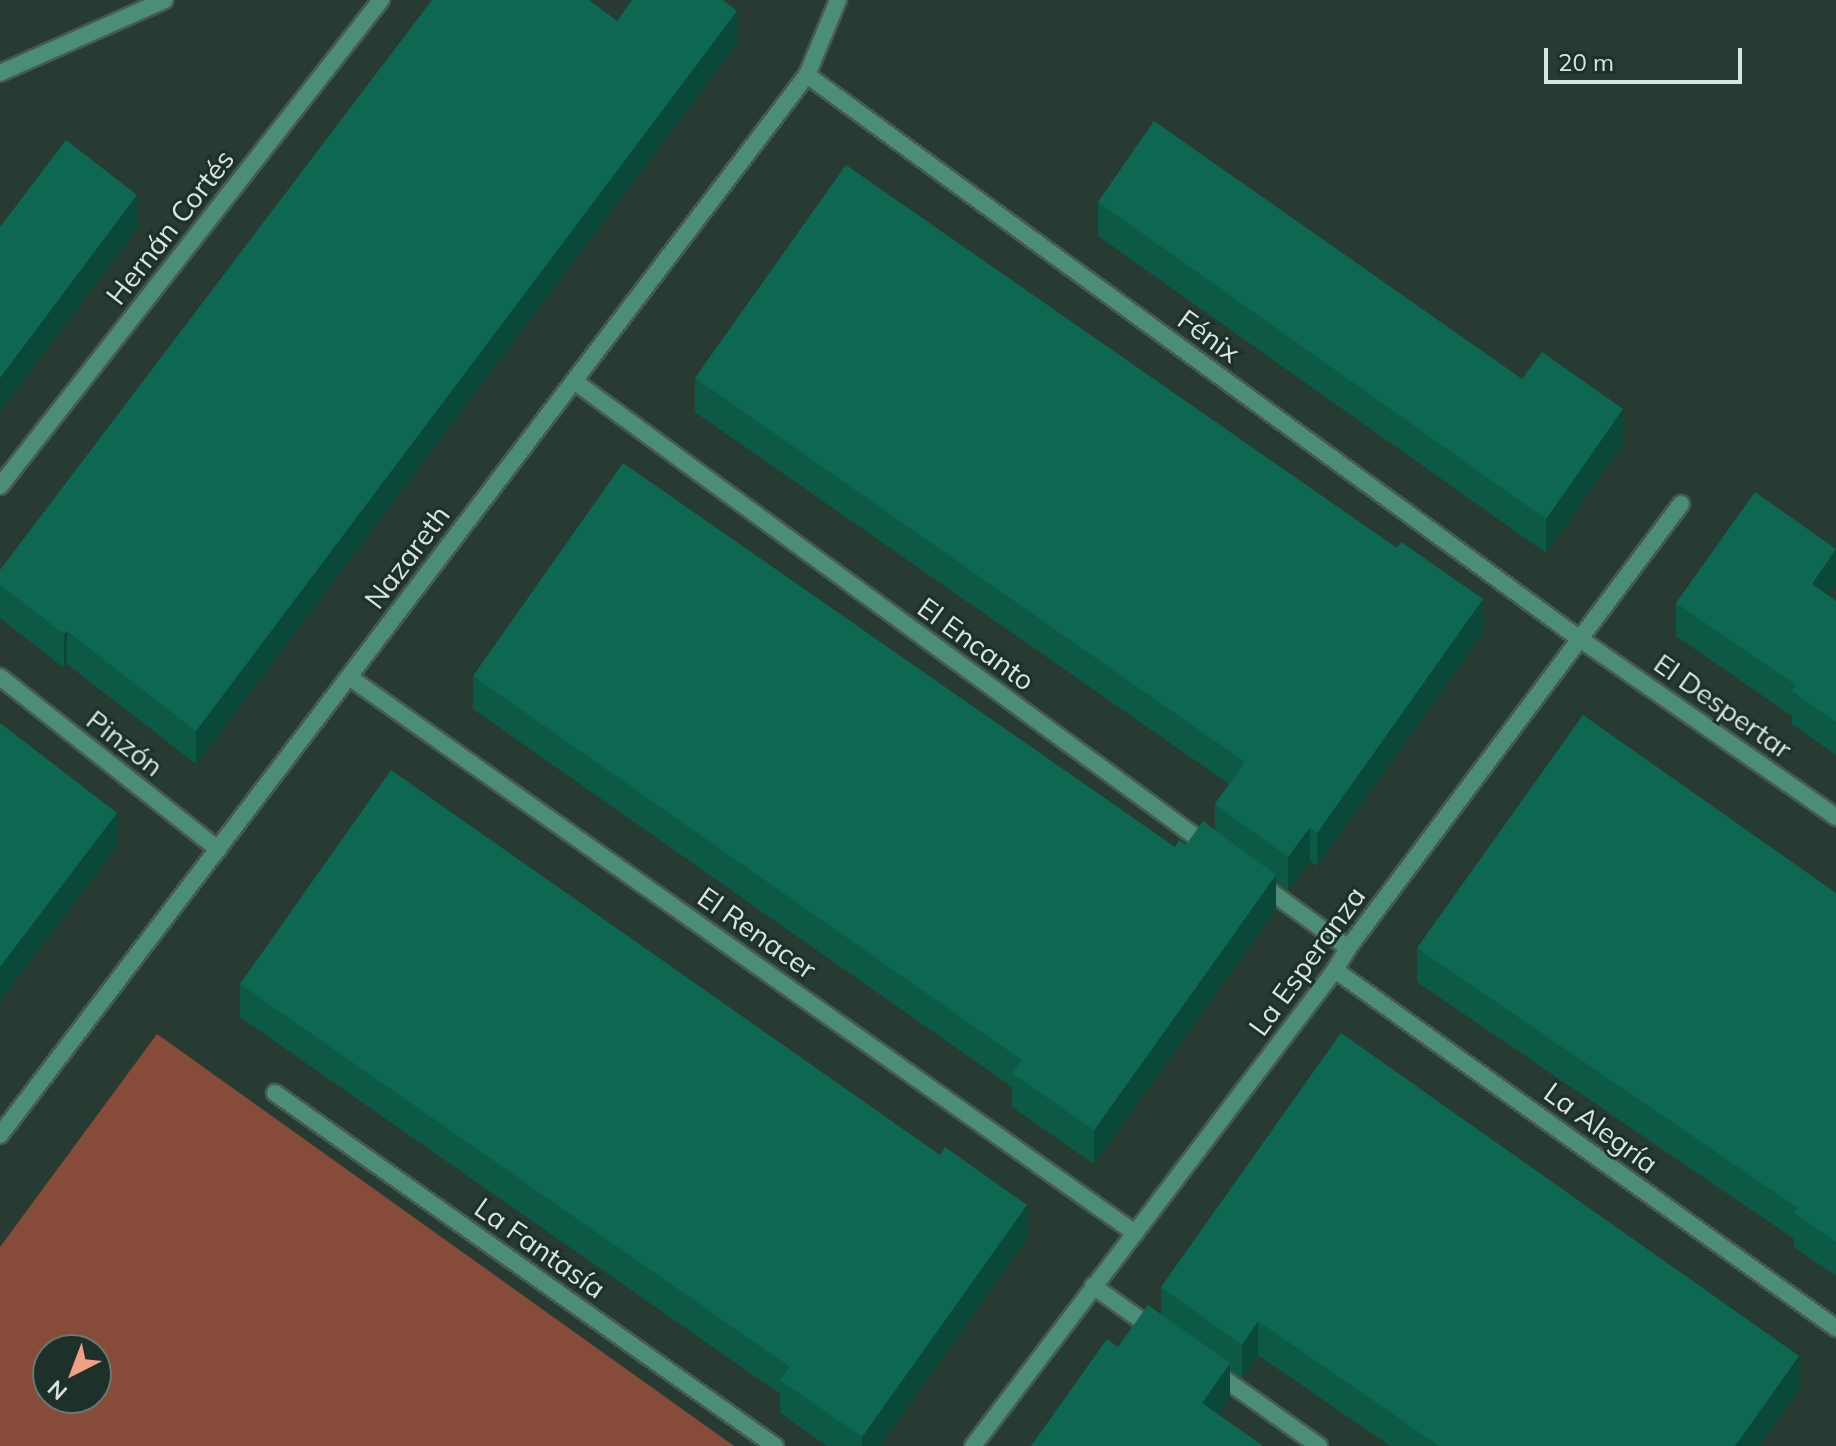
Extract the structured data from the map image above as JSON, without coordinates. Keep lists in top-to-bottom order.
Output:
{
  "streets": {
    "street": [
      "Hernán Cortés",
      "Fénix",
      "Nazareth",
      "El Encanto",
      "El Despertar",
      "Pinzón",
      "El Renacer",
      "La Esperanza",
      "La Alegría",
      "La Fantasía"
    ]
  },
  "crossings": [
    ["Fénix", "Nazareth"],
    ["Fénix", "El Despertar"],
    ["Fénix", "La Esperanza"],
    ["Nazareth", "El Encanto"],
    ["Nazareth", "Pinzón"],
    ["Nazareth", "El Renacer"],
    ["El Despertar", "La Esperanza"],
    ["El Renacer", "La Esperanza"],
    ["La Esperanza", "La Alegría"]
  ],
  "scale_bar": "20 m",
  "north": "bottom left"
}
